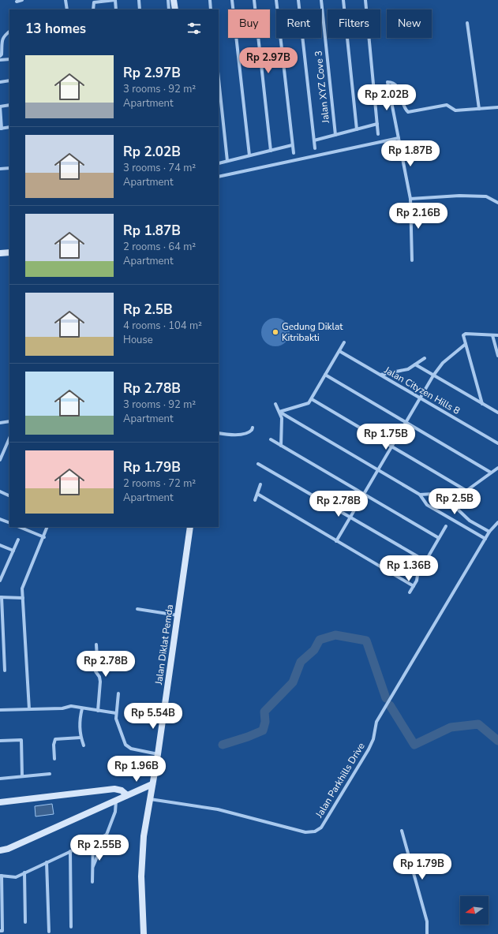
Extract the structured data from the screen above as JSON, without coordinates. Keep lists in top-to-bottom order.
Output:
{
  "streets": {
    "street": [
      "Jalan XYZ Cove 3",
      "Jalan Cityzen Hills 8",
      "Jalan Diklat Pemda",
      "Jalan Parkhills Drive"
    ]
  },
  "crossings": [
    ["Jalan Diklat Pemda", "Jalan Parkhills Drive"]
  ],
  "places": ["Gedung Diklat Kitribakti"],
  "north": "left",
  "page": {
    "chip": [
      "Buy",
      "Rent",
      "Filters",
      "New"
    ],
    "heading": "13 homes",
    "price": [
      "Rp 2.97B",
      "Rp 2.02B",
      "Rp 1.87B",
      "Rp 2.16B",
      "Rp 1.75B",
      "Rp 2.5B",
      "Rp 2.78B",
      "Rp 1.36B",
      "Rp 2.78B",
      "Rp 5.54B",
      "Rp 1.96B",
      "Rp 2.55B",
      "Rp 1.79B"
    ],
    "list": [
      {
        "name": "Rp 2.97B",
        "note": "3 rooms · 92 m² · Apartment"
      },
      {
        "name": "Rp 2.02B",
        "note": "3 rooms · 74 m² · Apartment"
      },
      {
        "name": "Rp 1.87B",
        "note": "2 rooms · 64 m² · Apartment"
      },
      {
        "name": "Rp 2.5B",
        "note": "4 rooms · 104 m² · House"
      },
      {
        "name": "Rp 2.78B",
        "note": "3 rooms · 92 m² · Apartment"
      },
      {
        "name": "Rp 1.79B",
        "note": "2 rooms · 72 m² · Apartment"
      }
    ]
  }
}
